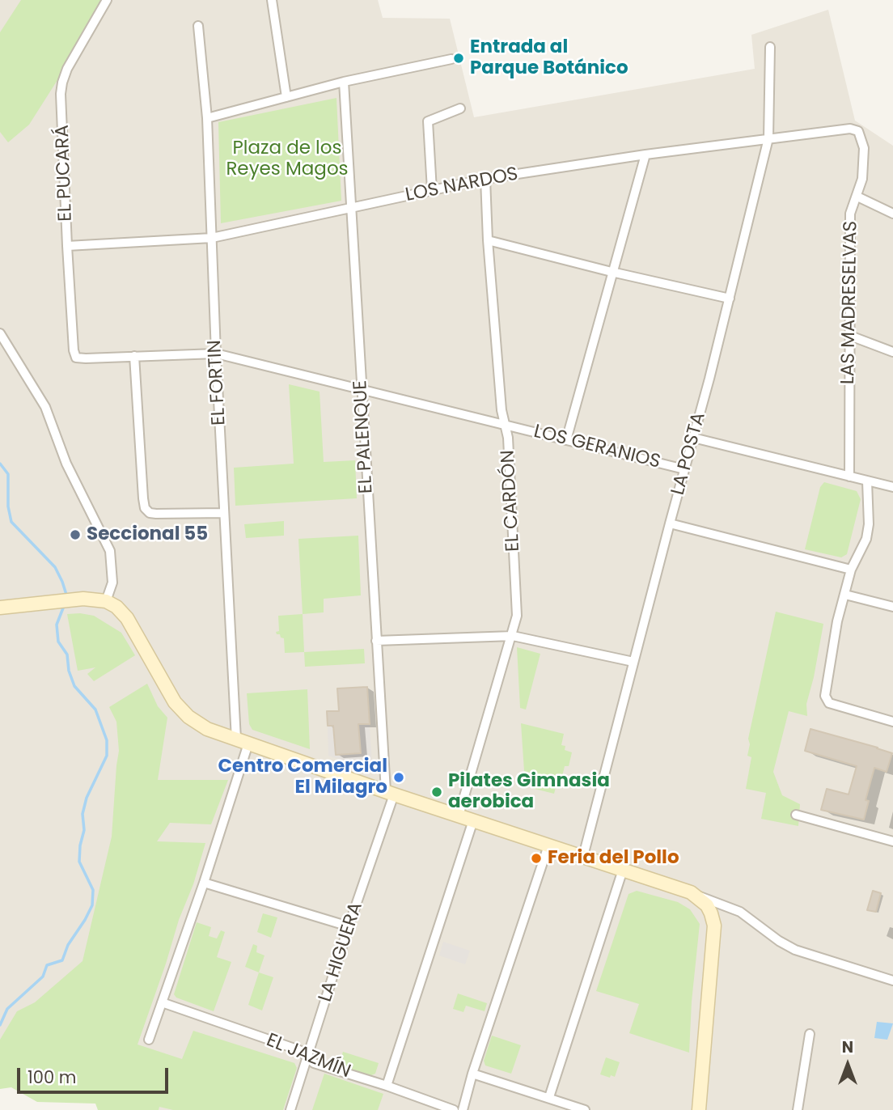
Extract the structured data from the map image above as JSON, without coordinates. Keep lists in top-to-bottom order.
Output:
{
  "streets": {
    "street": [
      "EL PUCARÁ",
      "LOS NARDOS",
      "LAS MADRESELVAS",
      "EL FORTIN",
      "EL PALENQUE",
      "LOS GERANIOS",
      "LA POSTA",
      "EL CARDÓN",
      "LA HIGUERA",
      "EL JAZMÍN"
    ]
  },
  "crossings": [
    ["EL PUCARÁ", "LOS NARDOS"],
    ["EL PUCARÁ", "LOS GERANIOS"],
    ["LOS NARDOS", "LAS MADRESELVAS"],
    ["LOS NARDOS", "EL FORTIN"],
    ["LOS NARDOS", "EL PALENQUE"],
    ["LOS NARDOS", "LA POSTA"],
    ["LOS NARDOS", "EL CARDÓN"],
    ["EL FORTIN", "LOS GERANIOS"],
    ["EL PALENQUE", "LOS GERANIOS"],
    ["EL PALENQUE", "LA HIGUERA"],
    ["LOS GERANIOS", "LA POSTA"],
    ["LOS GERANIOS", "EL CARDÓN"],
    ["LA HIGUERA", "EL JAZMÍN"]
  ],
  "parks": ["Plaza de los Reyes Magos"],
  "places": [
    "Entrada al Parque Botánico",
    "Seccional 55",
    "Centro Comercial El Milagro",
    "Pilates Gimnasia aerobica",
    "Feria del Pollo"
  ],
  "scale_bar": "100 m",
  "north": "top"
}
